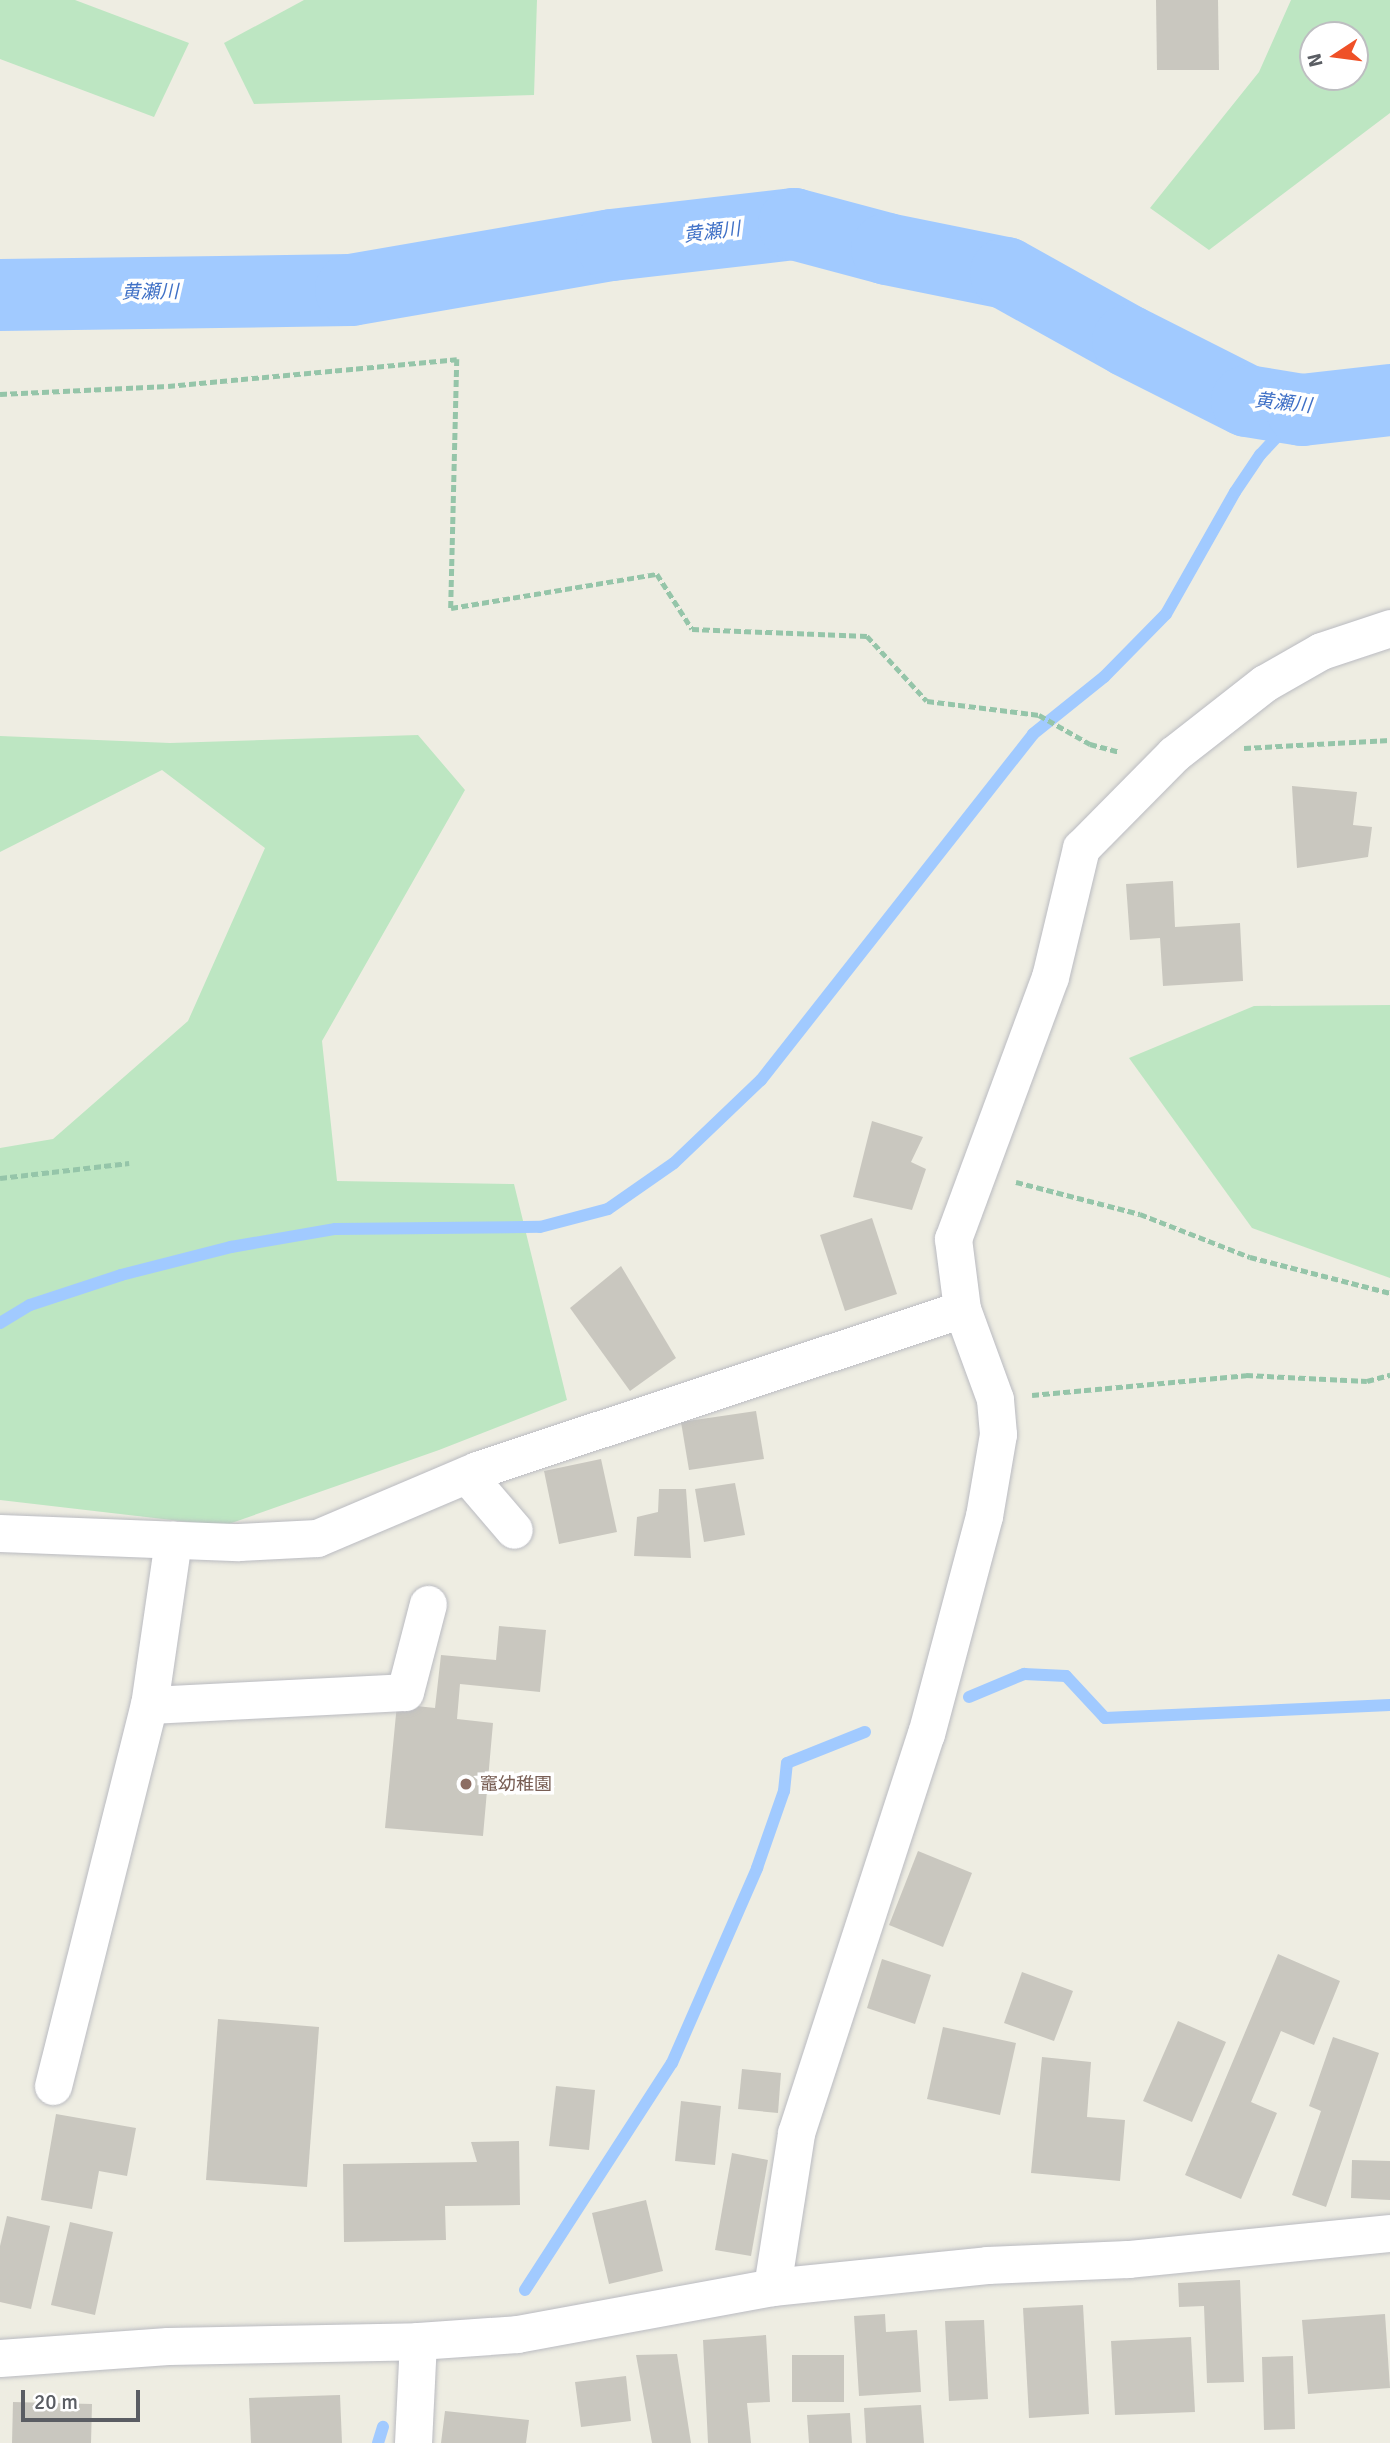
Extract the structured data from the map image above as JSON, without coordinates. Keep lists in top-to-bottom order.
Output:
{
  "water": ["黄瀬川"],
  "places": ["竈幼稚園"],
  "scale_bar": "20 m",
  "north": "left"
}
